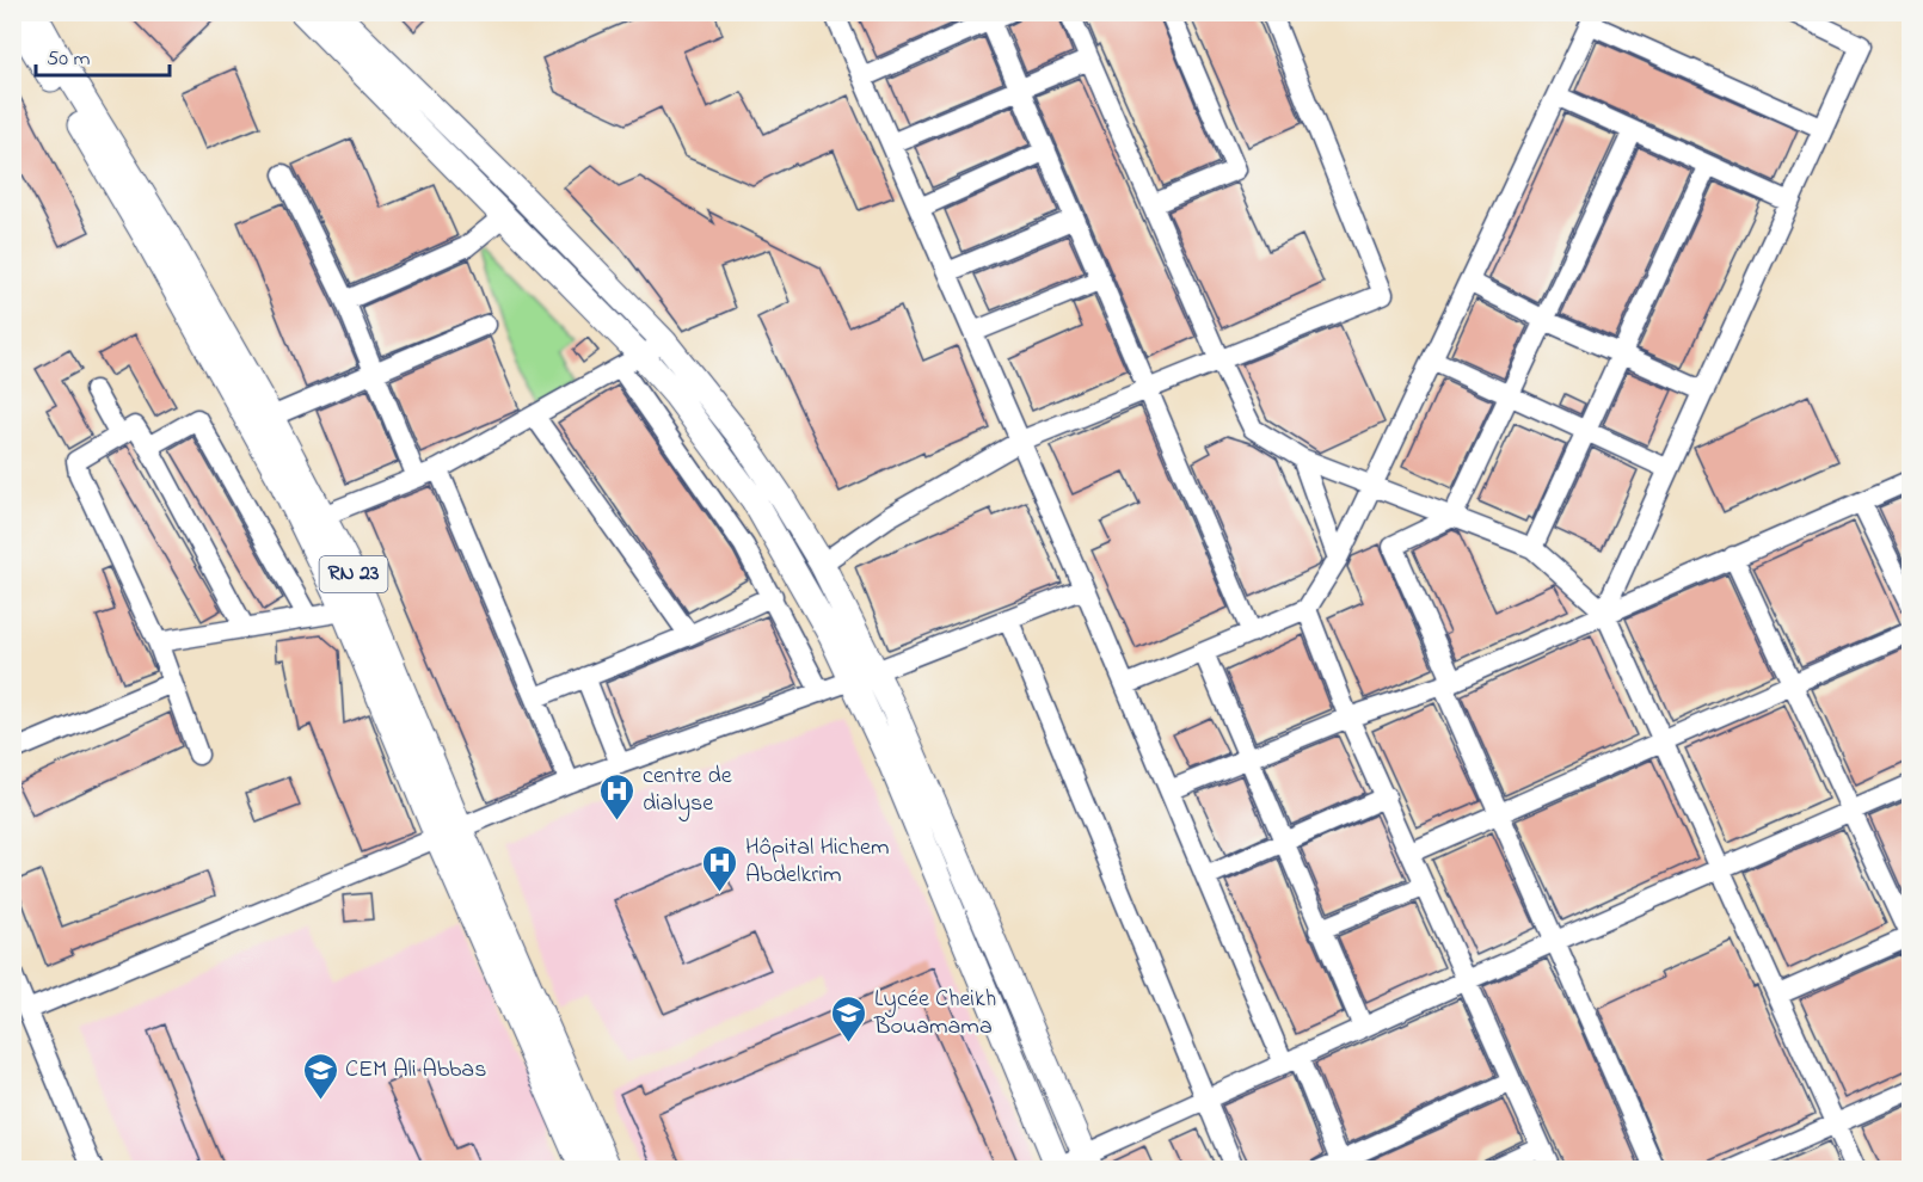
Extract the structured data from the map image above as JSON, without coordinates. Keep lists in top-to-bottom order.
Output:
{
  "streets": {
    "main road": ["RN 23"]
  },
  "places": {
    "hospital": ["centre de dialyse", "Hôpital Hichem Abdelkrim"],
    "school or university": ["Lycée Cheikh Bouamama", "CEM Ali Abbas"]
  },
  "scale_bar": "50 m"
}
